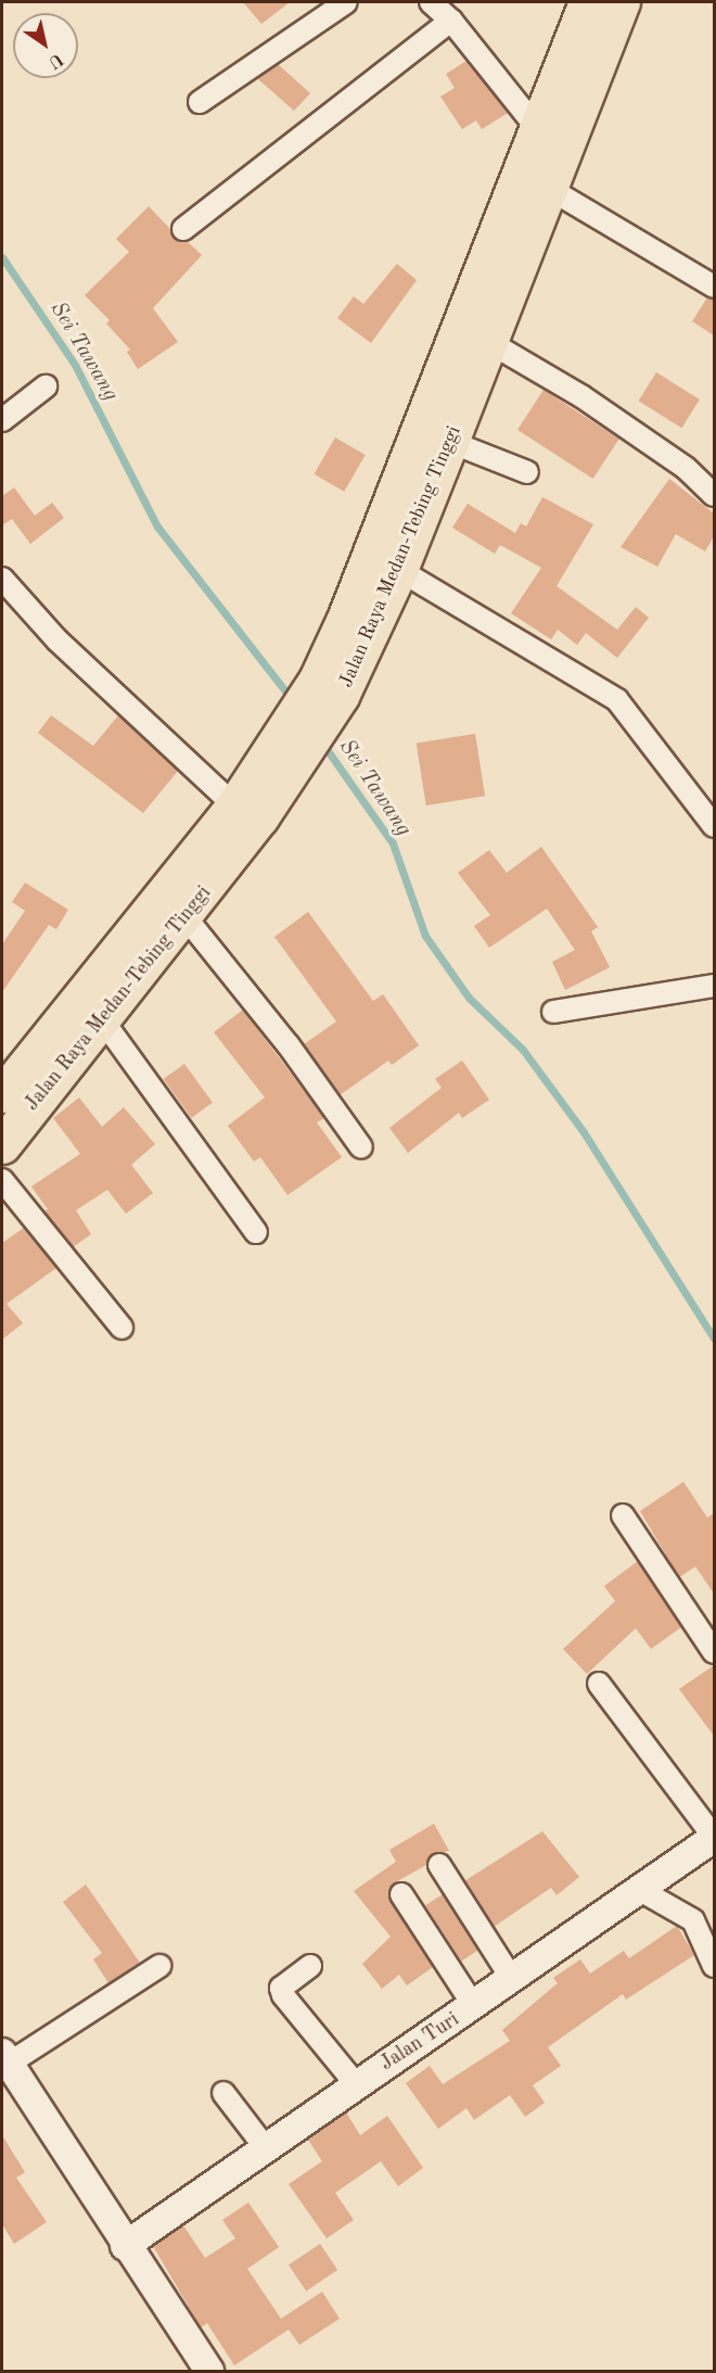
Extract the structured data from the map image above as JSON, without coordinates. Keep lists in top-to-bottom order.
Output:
{
  "streets": {
    "highway": ["Jalan Raya Medan-Tebing Tinggi"],
    "street": ["Jalan Turi"]
  },
  "water": ["Sei Tawang"],
  "north": "bottom right"
}
